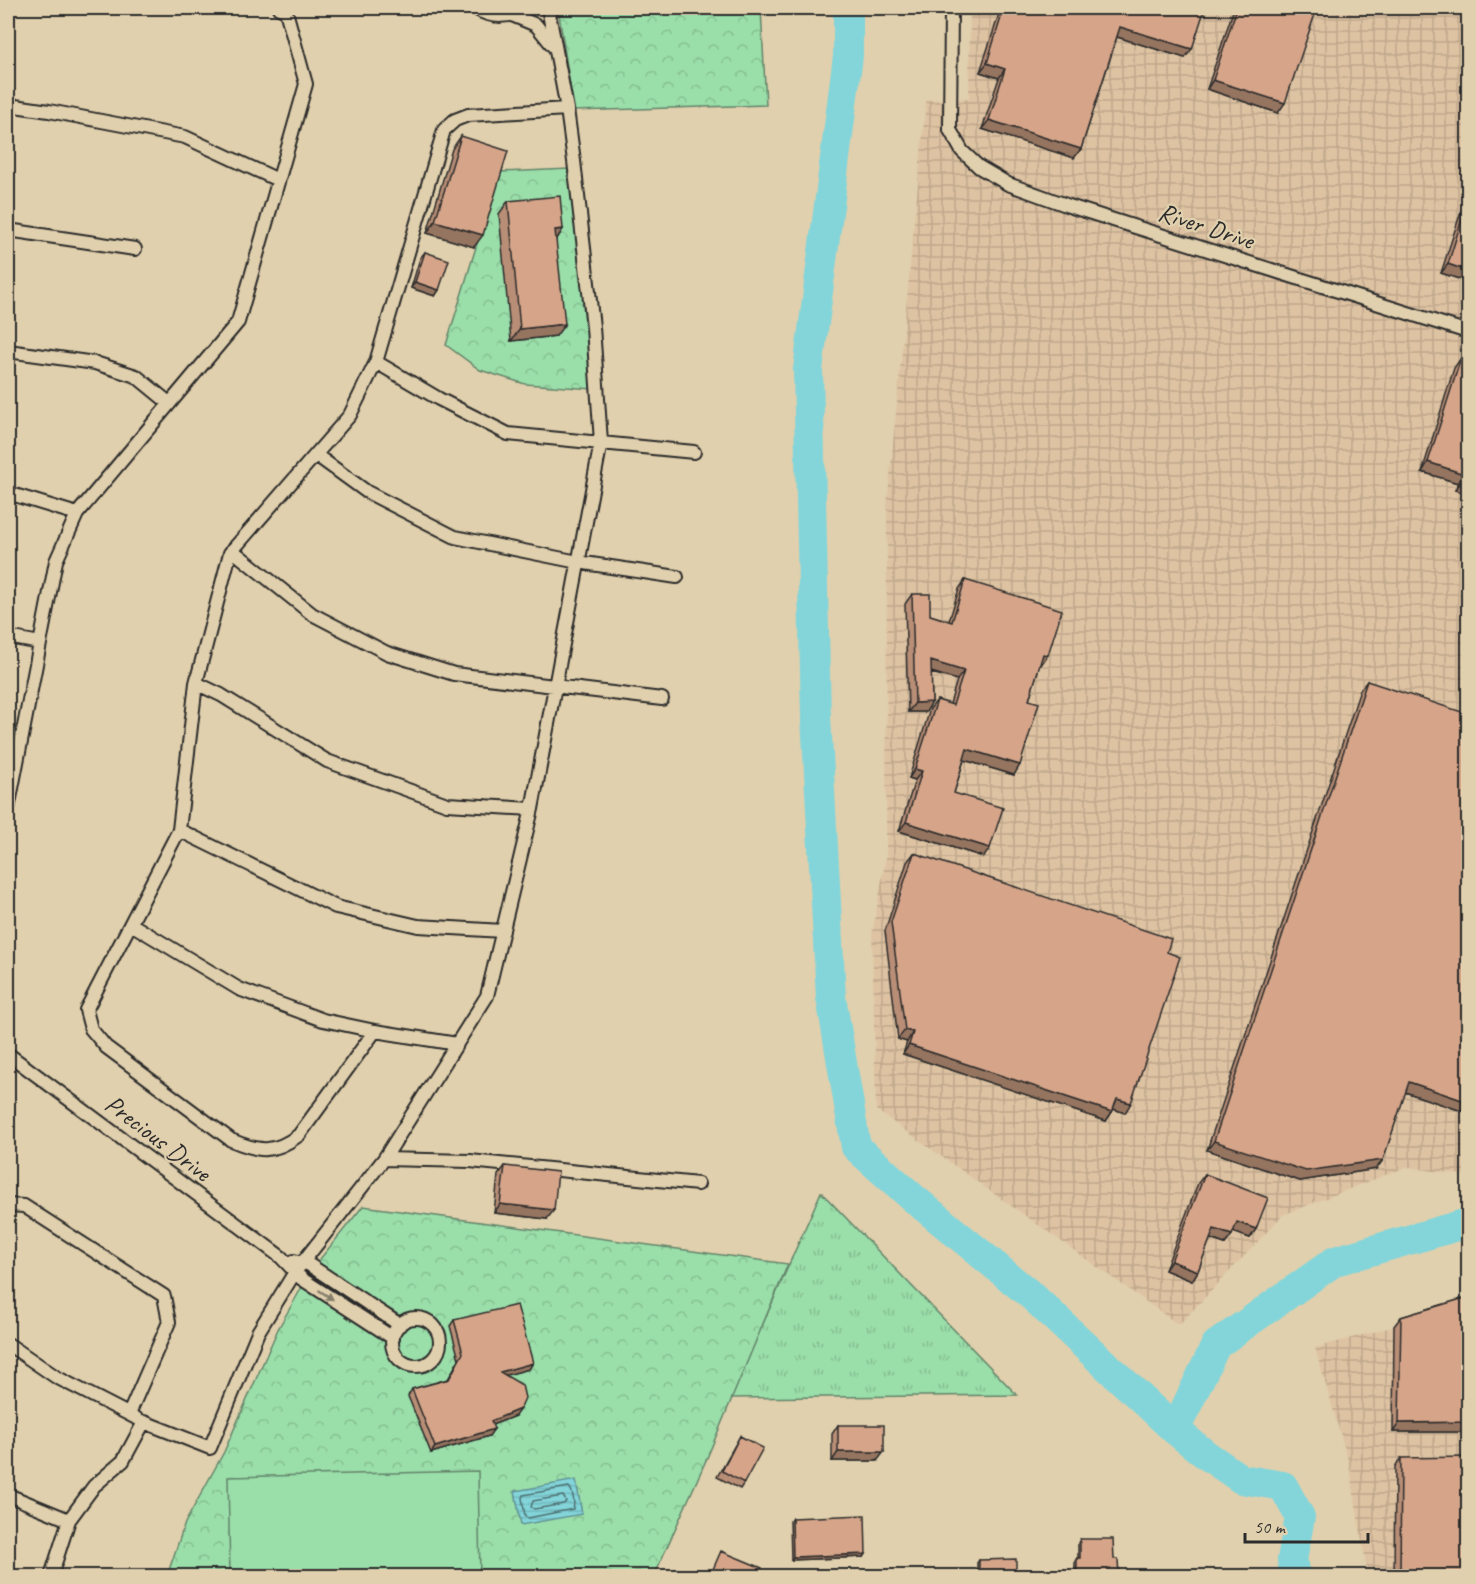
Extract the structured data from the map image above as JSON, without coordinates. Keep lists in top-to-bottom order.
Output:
{
  "streets": {
    "street": ["River Drive", "Precious Drive"]
  },
  "scale_bar": "50 m"
}
